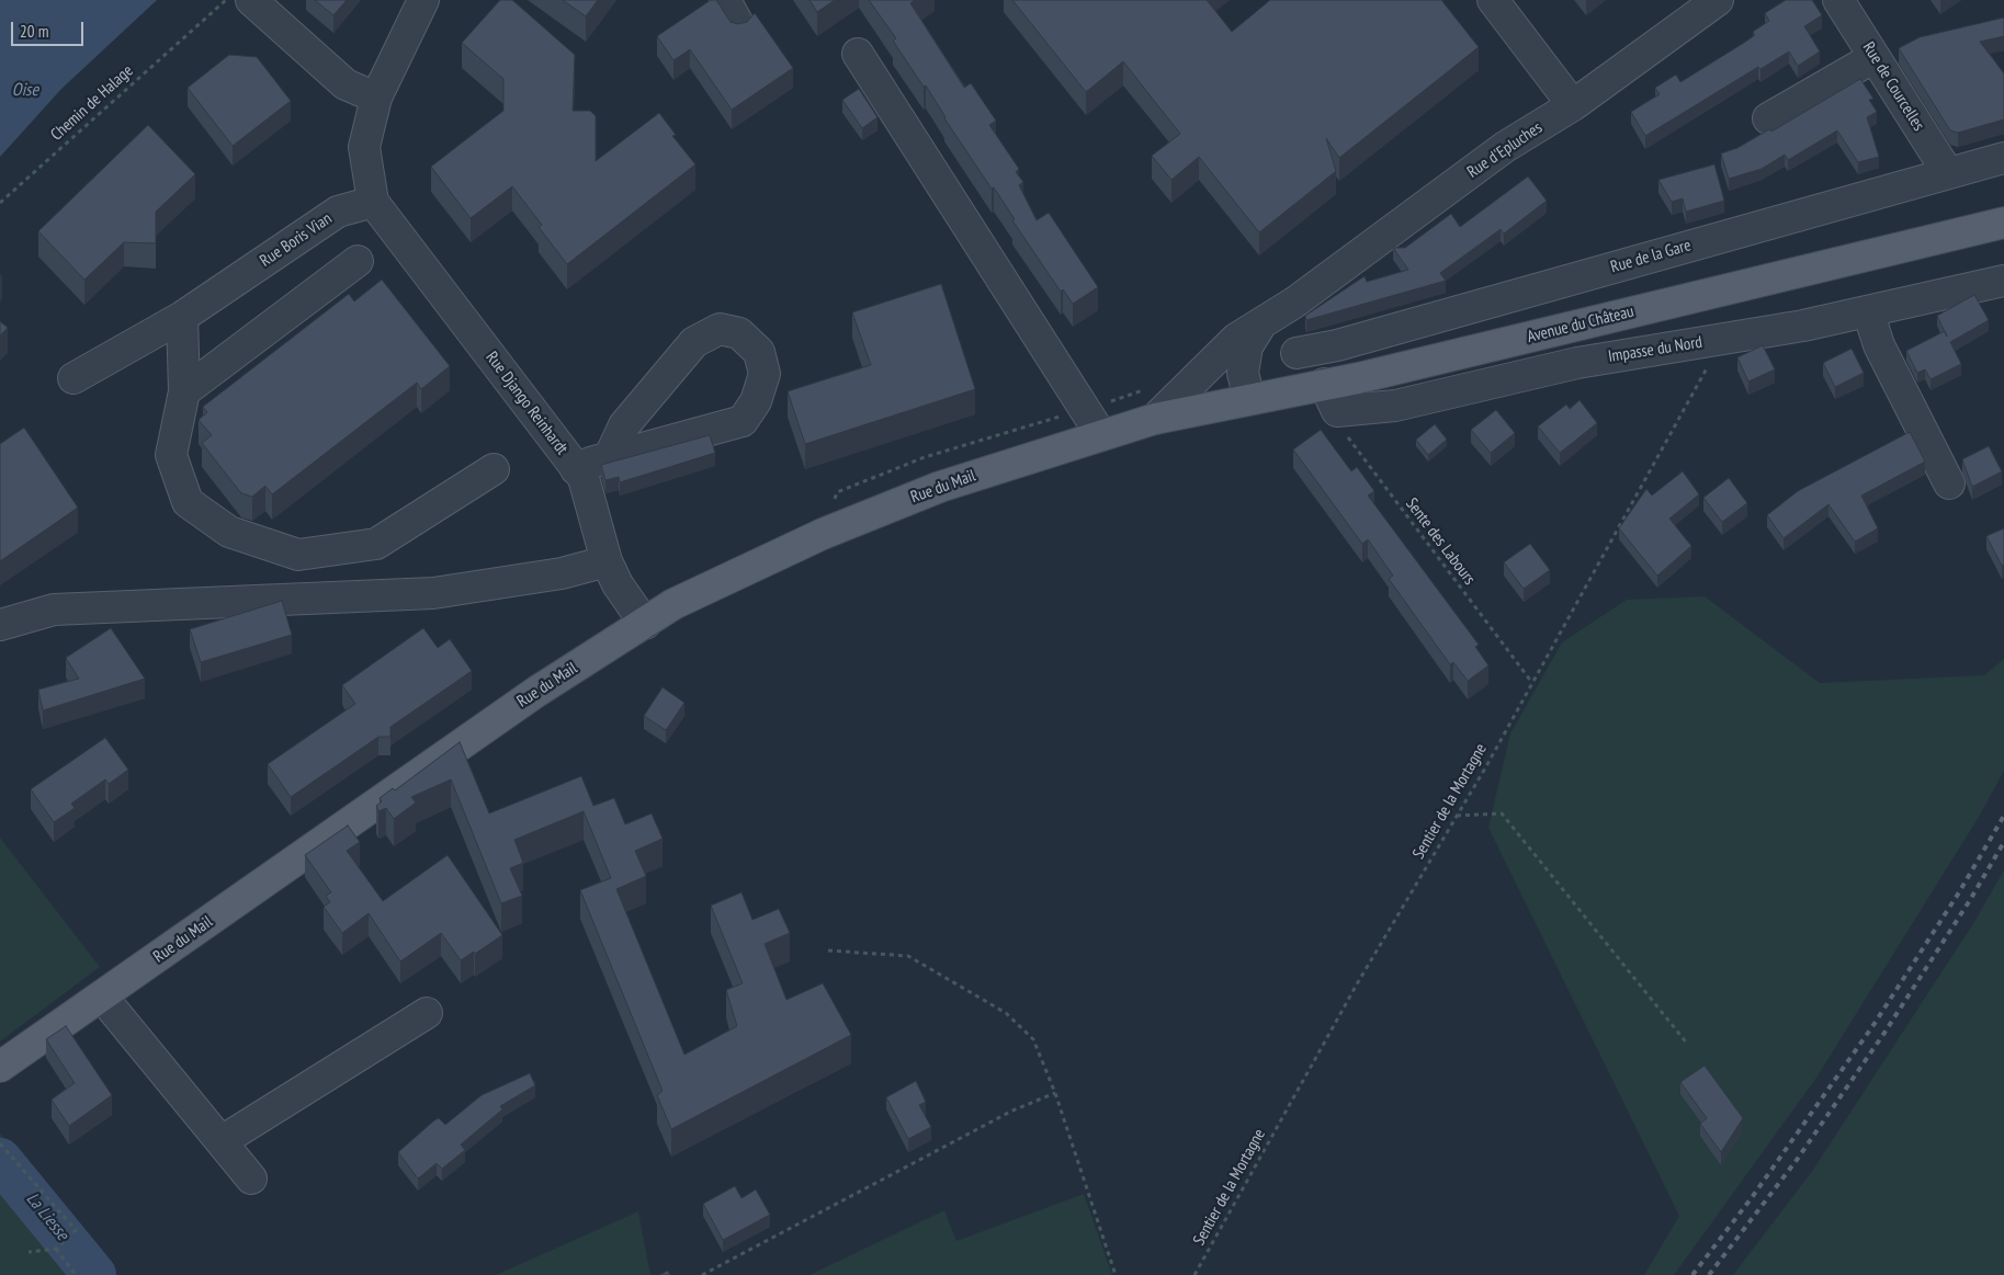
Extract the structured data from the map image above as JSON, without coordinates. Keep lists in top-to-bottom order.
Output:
{
  "streets": {
    "main road": ["Avenue du Château", "Rue du Mail"],
    "street": [
      "Rue de Courcelles",
      "Rue d'Epluches",
      "Rue Boris Vian",
      "Rue de la Gare",
      "Impasse du Nord",
      "Rue Django Reinhardt"
    ],
    "path": ["Chemin de Halage", "Sente des Labours", "Sentier de la Mortagne"]
  },
  "crossings": [
    ["Rue de Courcelles", "Rue de la Gare"],
    ["Rue d'Epluches", "Avenue du Château"],
    ["Rue d'Epluches", "Rue du Mail"],
    ["Rue Boris Vian", "Rue Django Reinhardt"],
    ["Avenue du Château", "Rue du Mail"],
    ["Impasse du Nord", "Sente des Labours"],
    ["Impasse du Nord", "Sentier de la Mortagne"],
    ["Rue Django Reinhardt", "Rue du Mail"],
    ["Sente des Labours", "Sentier de la Mortagne"]
  ],
  "water": ["Oise", "La Liesse"],
  "scale_bar": "20 m"
}
